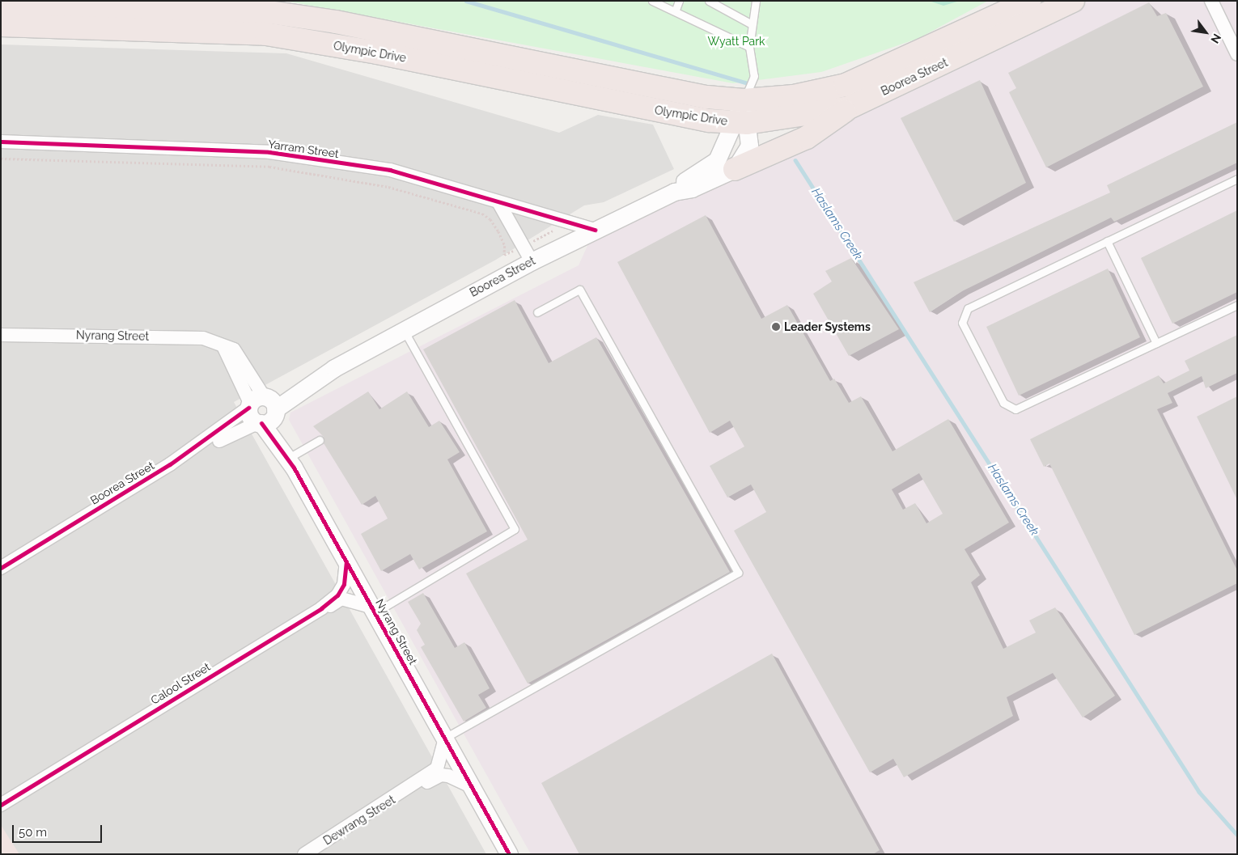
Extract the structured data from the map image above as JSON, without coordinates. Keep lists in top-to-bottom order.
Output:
{
  "streets": {
    "highway": ["Olympic Drive", "Boorea Street"],
    "street": [
      "Yarram Street",
      "Nyrang Street",
      "Calool Street",
      "Dewrang Street"
    ]
  },
  "crossings": [
    ["Olympic Drive", "Boorea Street"],
    ["Boorea Street", "Yarram Street"],
    ["Boorea Street", "Nyrang Street"],
    ["Nyrang Street", "Calool Street"],
    ["Nyrang Street", "Dewrang Street"]
  ],
  "water": ["Haslams Creek"],
  "parks": ["Wyatt Park"],
  "places": ["Leader Systems"],
  "scale_bar": "50 m",
  "north": "bottom right"
}
